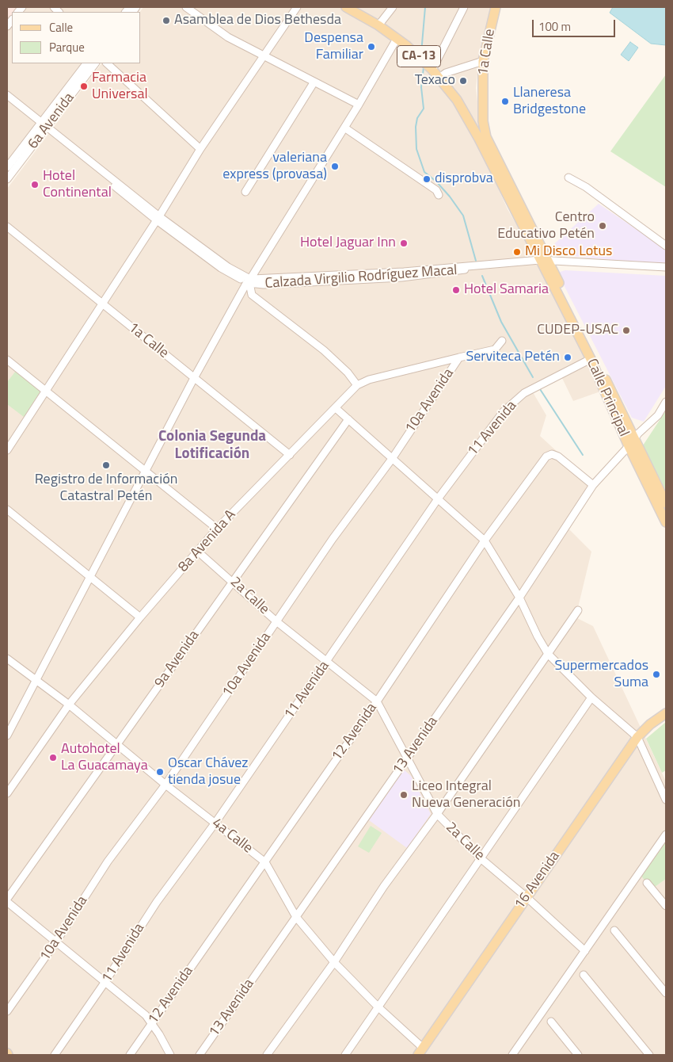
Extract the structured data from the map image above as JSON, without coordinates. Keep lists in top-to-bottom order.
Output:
{
  "streets": {
    "main road": [
      "1a Calle",
      "CA-13",
      "Calle Principal",
      "16 Avenida"
    ],
    "street": [
      "6a Avenida",
      "Calzada Virgilio Rodríguez Macal",
      "10a Avenida",
      "11 Avenida",
      "8a Avenida A",
      "2a Calle",
      "9a Avenida",
      "12 Avenida",
      "13 Avenida",
      "4a Calle"
    ]
  },
  "crossings": [
    ["1a Calle", "Calle Principal"],
    ["1a Calle", "8a Avenida A"],
    ["CA-13", "Calle Principal"],
    ["6a Avenida", "Calzada Virgilio Rodríguez Macal"],
    ["Calzada Virgilio Rodríguez Macal", "Calle Principal"],
    ["Calle Principal", "11 Avenida"],
    ["Calle Principal", "13 Avenida"],
    ["10a Avenida", "8a Avenida A"],
    ["10a Avenida", "2a Calle"],
    ["10a Avenida", "4a Calle"],
    ["11 Avenida", "2a Calle"],
    ["11 Avenida", "4a Calle"],
    ["8a Avenida A", "2a Calle"],
    ["8a Avenida A", "4a Calle"],
    ["2a Calle", "9a Avenida"],
    ["2a Calle", "12 Avenida"],
    ["2a Calle", "13 Avenida"],
    ["2a Calle", "16 Avenida"],
    ["9a Avenida", "4a Calle"],
    ["12 Avenida", "13 Avenida"],
    ["12 Avenida", "4a Calle"],
    ["13 Avenida", "4a Calle"],
    ["4a Calle", "16 Avenida"]
  ],
  "districts": ["Colonia Segunda Lotificación"],
  "places": [
    "Asamblea de Dios Bethesda",
    "Despensa Familiar",
    "Texaco",
    "Farmacia Universal",
    "Llaneresa Bridgestone",
    "valeriana express (provasa)",
    "disprobva",
    "Hotel Continental",
    "Centro Educativo Petén",
    "Hotel Jaguar Inn",
    "Mi Disco Lotus",
    "Hotel Samaria",
    "CUDEP-USAC",
    "Serviteca Petén",
    "Registro de Información Catastral Petén",
    "Supermercados Suma",
    "Autohotel La Guacamaya",
    "Oscar Chávez tienda josue",
    "Liceo Integral Nueva Generación"
  ],
  "legend": ["Calle", "Parque"],
  "scale_bar": "100 m"
}
